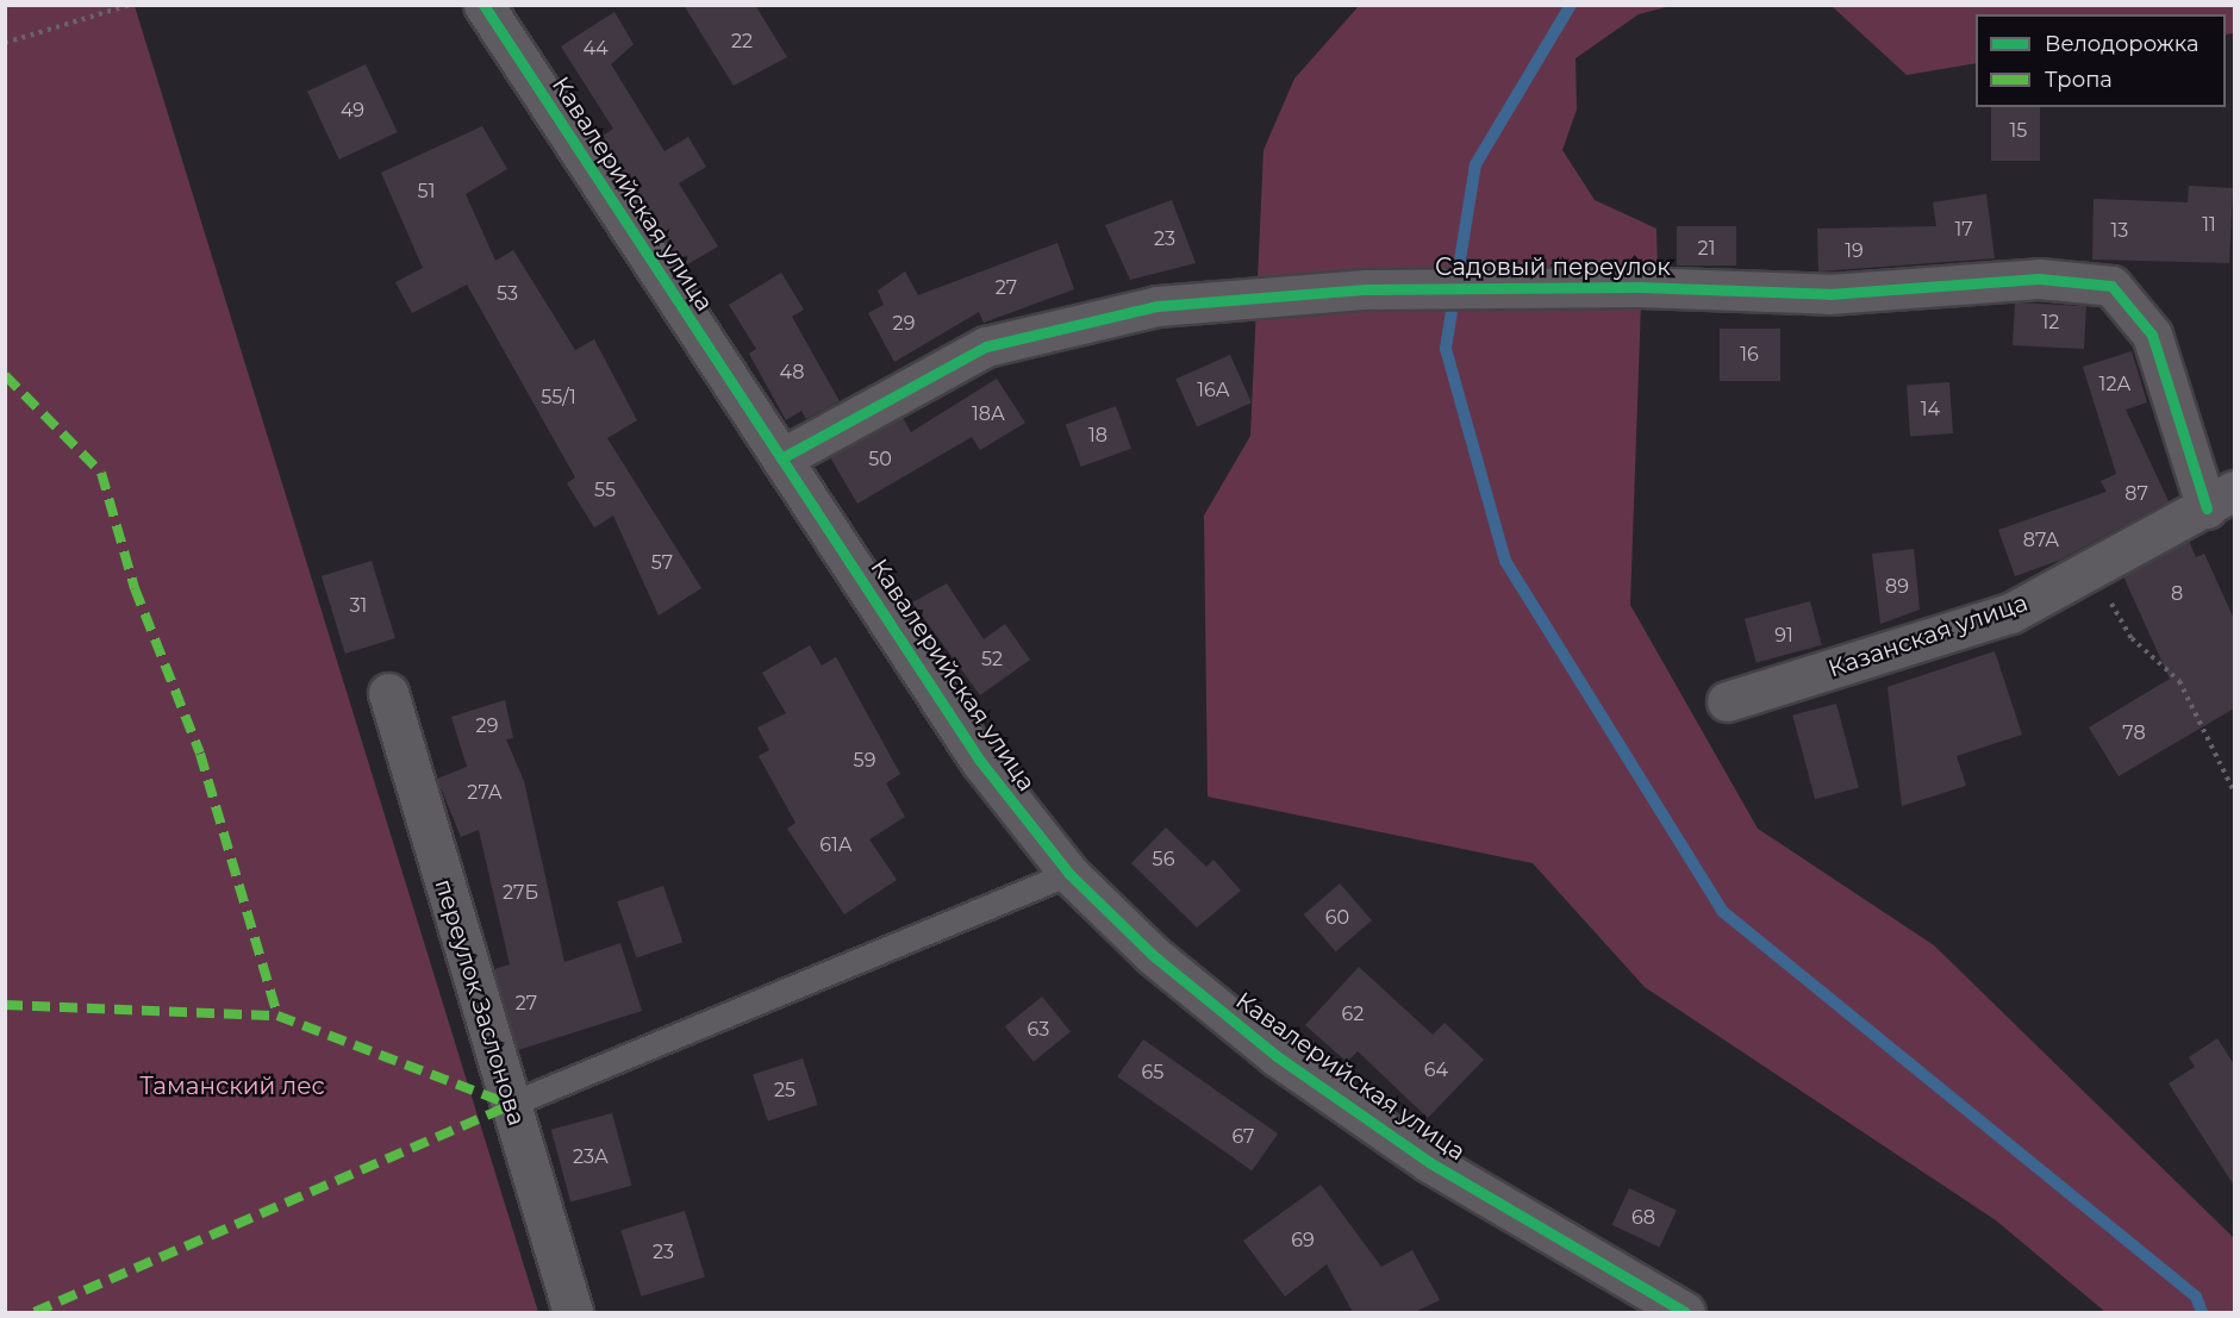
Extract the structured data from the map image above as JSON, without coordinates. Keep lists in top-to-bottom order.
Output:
{
  "streets": {
    "street": [
      "Кавалерийская улица",
      "Садовый переулок",
      "Казанская улица",
      "переулок Заслонова"
    ]
  },
  "crossings": [
    ["Кавалерийская улица", "Садовый переулок"],
    ["Садовый переулок", "Казанская улица"]
  ],
  "parks": ["Таманский лес"],
  "house_numbers": [
    "22",
    "44",
    "49",
    "15",
    "51",
    "11",
    "17",
    "13",
    "23",
    "21",
    "19",
    "27",
    "53",
    "12",
    "29",
    "16",
    "48",
    "12А",
    "16А",
    "55/1",
    "14",
    "18А",
    "18",
    "50",
    "55",
    "87",
    "87А",
    "57",
    "89",
    "8",
    "31",
    "91",
    "52",
    "29",
    "78",
    "59",
    "27А",
    "61А",
    "56",
    "27Б",
    "60",
    "27",
    "62",
    "63",
    "64",
    "65",
    "25",
    "67",
    "23А",
    "68",
    "69",
    "23"
  ],
  "legend": ["Велодорожка", "Тропа"]
}
